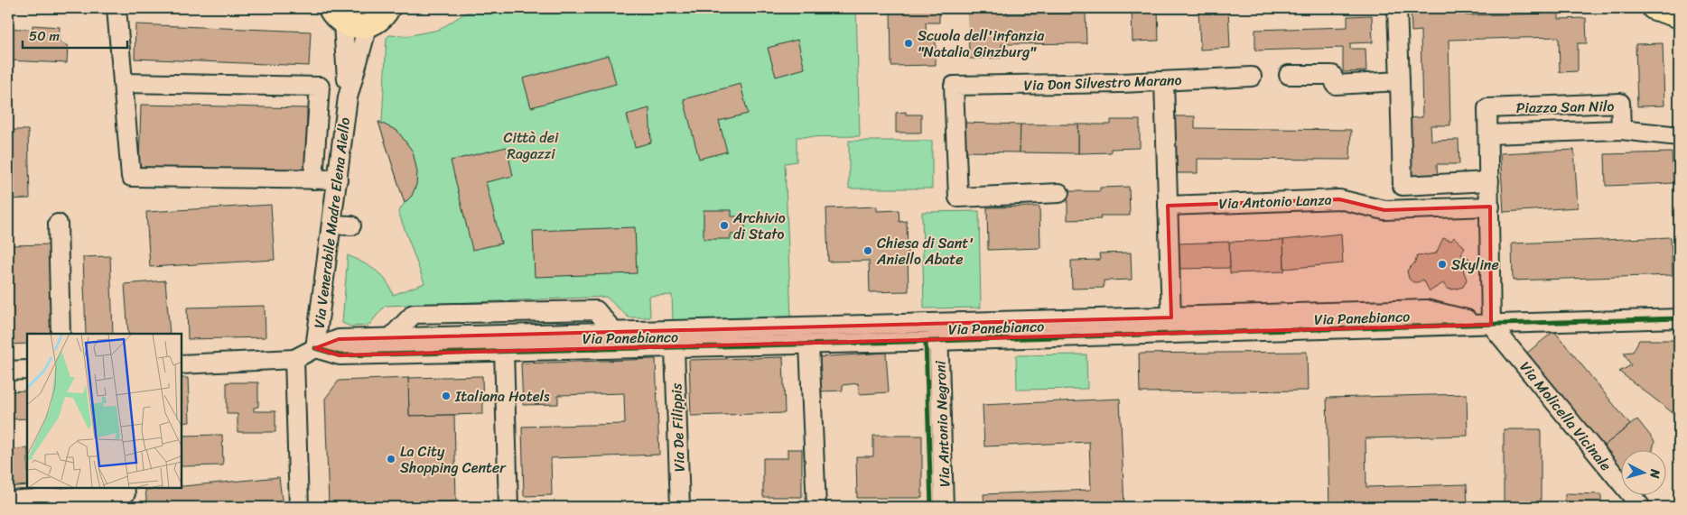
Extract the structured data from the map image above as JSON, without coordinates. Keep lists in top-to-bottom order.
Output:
{
  "streets": {
    "street": [
      "Via Don Silvestro Marano",
      "Piazza San Nilo",
      "Via Antonio Lanza",
      "Via Venerabile Madre Elena Aiello",
      "Via Panebianco",
      "Via Molicella Vicinale",
      "Via Antonio Negroni",
      "Via De Filippis"
    ]
  },
  "crossings": [
    ["Via Venerabile Madre Elena Aiello", "Via Panebianco"],
    ["Via Panebianco", "Via Molicella Vicinale"],
    ["Via Panebianco", "Via Antonio Negroni"],
    ["Via Panebianco", "Via De Filippis"]
  ],
  "parks": ["Città dei Ragazzi"],
  "places": [
    "Scuola dell'infanzia \"Natalia Ginzburg\"",
    "Archivio di Stato",
    "Chiesa di Sant' Aniello Abate",
    "Skyline",
    "Italiana Hotels",
    "La City Shopping Center"
  ],
  "scale_bar": "50 m",
  "north": "right"
}
